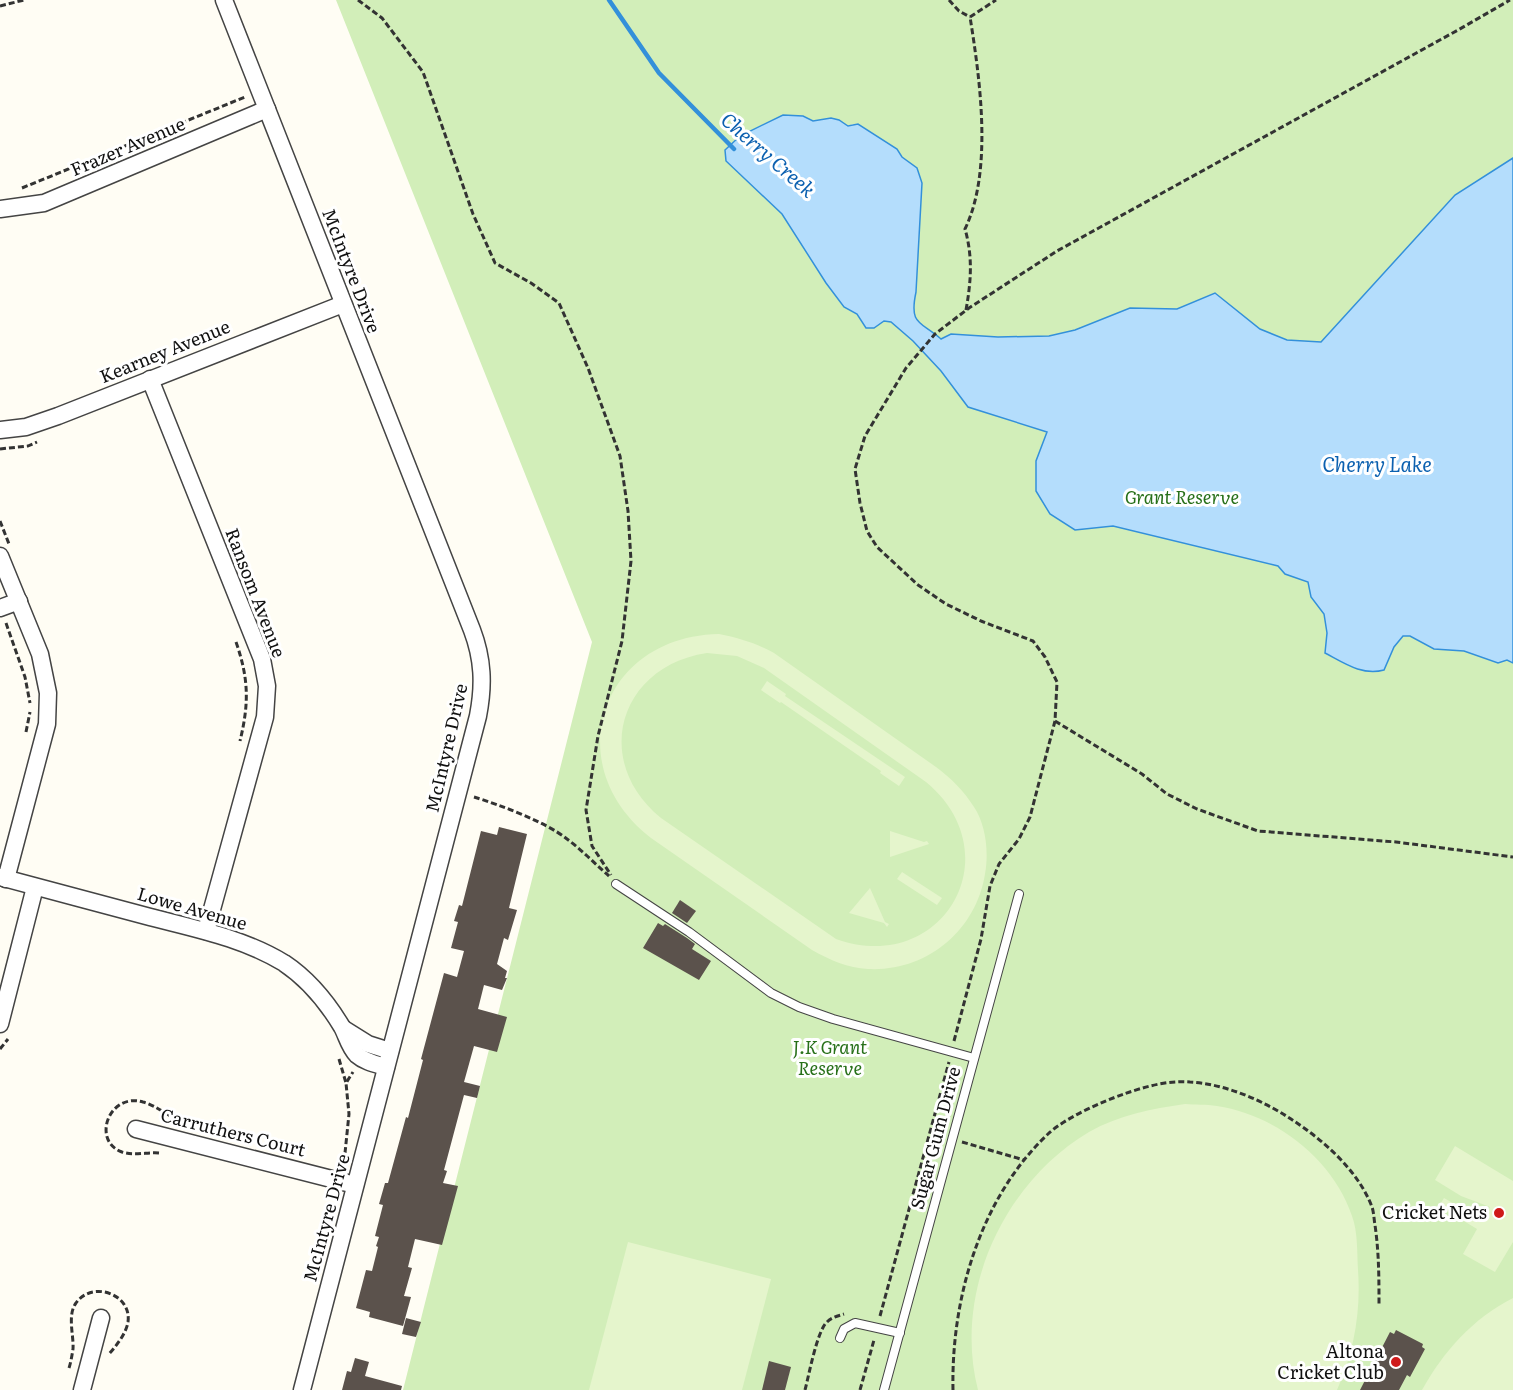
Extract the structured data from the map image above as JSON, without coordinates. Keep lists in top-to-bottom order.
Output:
{
  "streets": {
    "street": [
      "Frazer Avenue",
      "McIntyre Drive",
      "Kearney Avenue",
      "Ransom Avenue",
      "Lowe Avenue",
      "Carruthers Court"
    ],
    "lane": ["Sugar Gum Drive"]
  },
  "crossings": [
    ["Frazer Avenue", "McIntyre Drive"],
    ["McIntyre Drive", "Kearney Avenue"],
    ["McIntyre Drive", "Lowe Avenue"],
    ["McIntyre Drive", "Carruthers Court"],
    ["Kearney Avenue", "Ransom Avenue"],
    ["Ransom Avenue", "Lowe Avenue"]
  ],
  "water": ["Cherry Creek", "Cherry Lake"],
  "parks": ["Grant Reserve", "J.K Grant Reserve"],
  "places": ["Cricket Nets", "Altona Cricket Club"]
}
